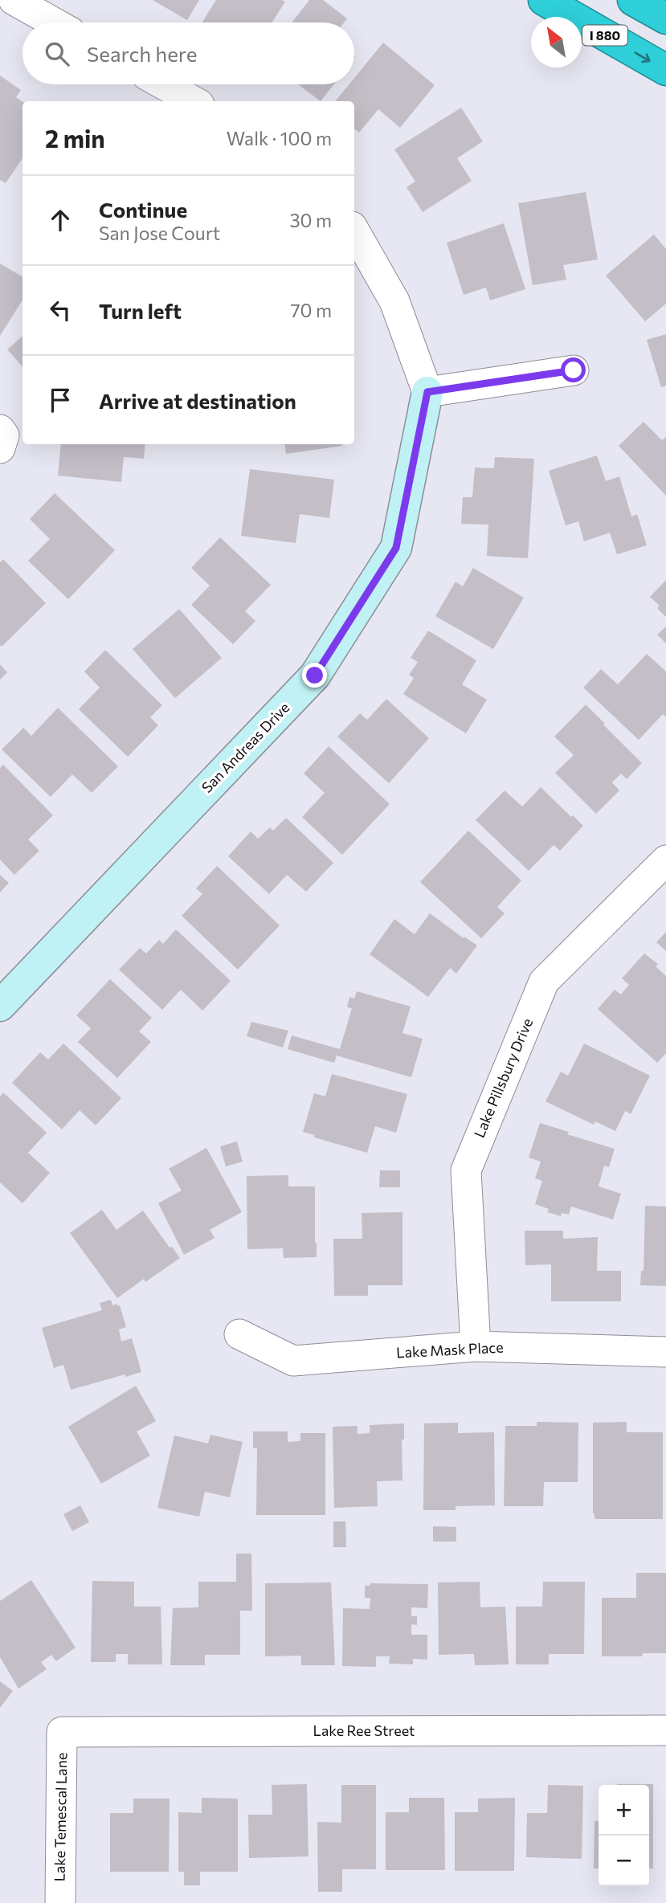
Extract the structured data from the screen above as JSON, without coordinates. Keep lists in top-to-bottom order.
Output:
{
  "streets": {
    "highway": ["I 880"],
    "street": [
      "San Andreas Drive",
      "Lake Pillsbury Drive",
      "Lake Mask Place",
      "Lake Ree Street",
      "Lake Temescal Lane"
    ]
  },
  "crossings": [
    ["Lake Pillsbury Drive", "Lake Mask Place"],
    ["Lake Ree Street", "Lake Temescal Lane"]
  ],
  "north": "top left",
  "page": {
    "search": "Search here",
    "heading": ["2 min", "Walk · 100 m"],
    "list": [
      ["Continue", "San Jose Court", "30 m"],
      ["Turn left", "70 m"],
      "Arrive at destination"
    ],
    "map_buttons": ["+", "−"]
  }
}
